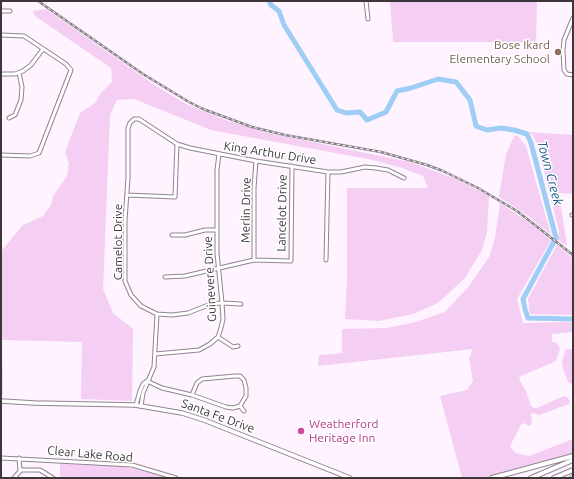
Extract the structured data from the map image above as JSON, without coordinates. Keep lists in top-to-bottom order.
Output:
{
  "streets": {
    "main road": ["Santa Fe Drive"],
    "street": [
      "King Arthur Drive",
      "Merlin Drive",
      "Lancelot Drive",
      "Camelot Drive",
      "Guinevere Drive",
      "Clear Lake Road"
    ]
  },
  "crossings": [
    ["King Arthur Drive", "Merlin Drive"],
    ["King Arthur Drive", "Lancelot Drive"],
    ["King Arthur Drive", "Camelot Drive"],
    ["King Arthur Drive", "Guinevere Drive"],
    ["Merlin Drive", "Lancelot Drive"],
    ["Camelot Drive", "Guinevere Drive"]
  ],
  "water": ["Town Creek"],
  "places": ["Bose Ikard Elementary School", "Weatherford Heritage Inn"]
}
